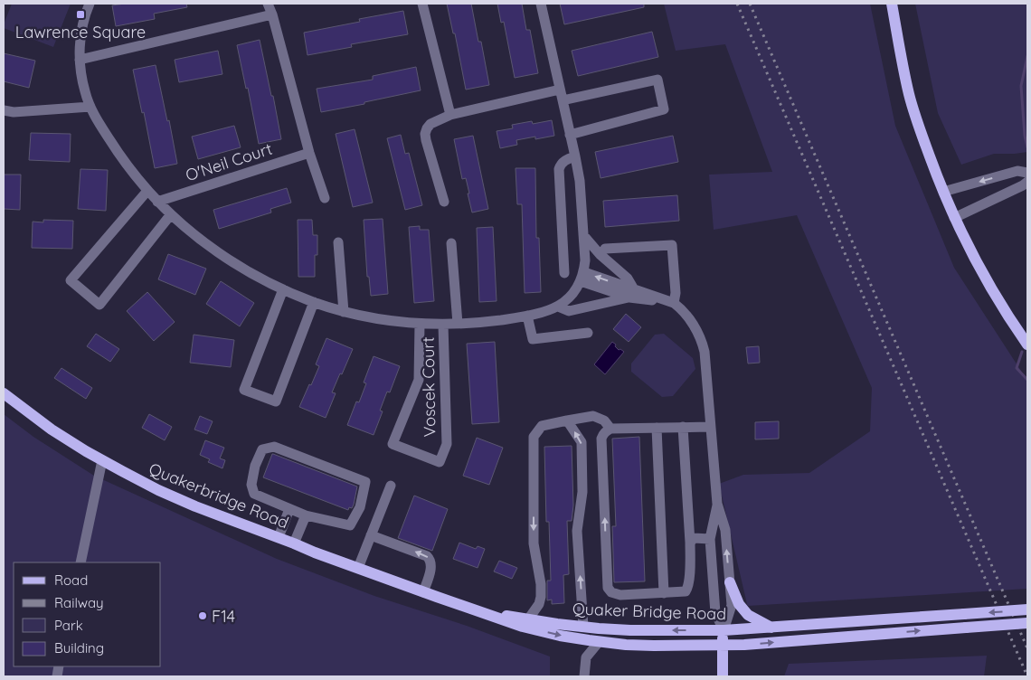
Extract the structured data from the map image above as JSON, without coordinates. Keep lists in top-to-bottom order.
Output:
{
  "streets": {
    "main road": ["Quakerbridge Road", "Quaker Bridge Road"],
    "street": ["O'Neil Court", "Voscek Court"]
  },
  "crossings": [
    ["Quakerbridge Road", "Quaker Bridge Road"]
  ],
  "places": {
    "transit": ["Lawrence Square"],
    "other": ["F14"]
  },
  "legend": [
    "Road",
    "Railway",
    "Park",
    "Building"
  ]
}
